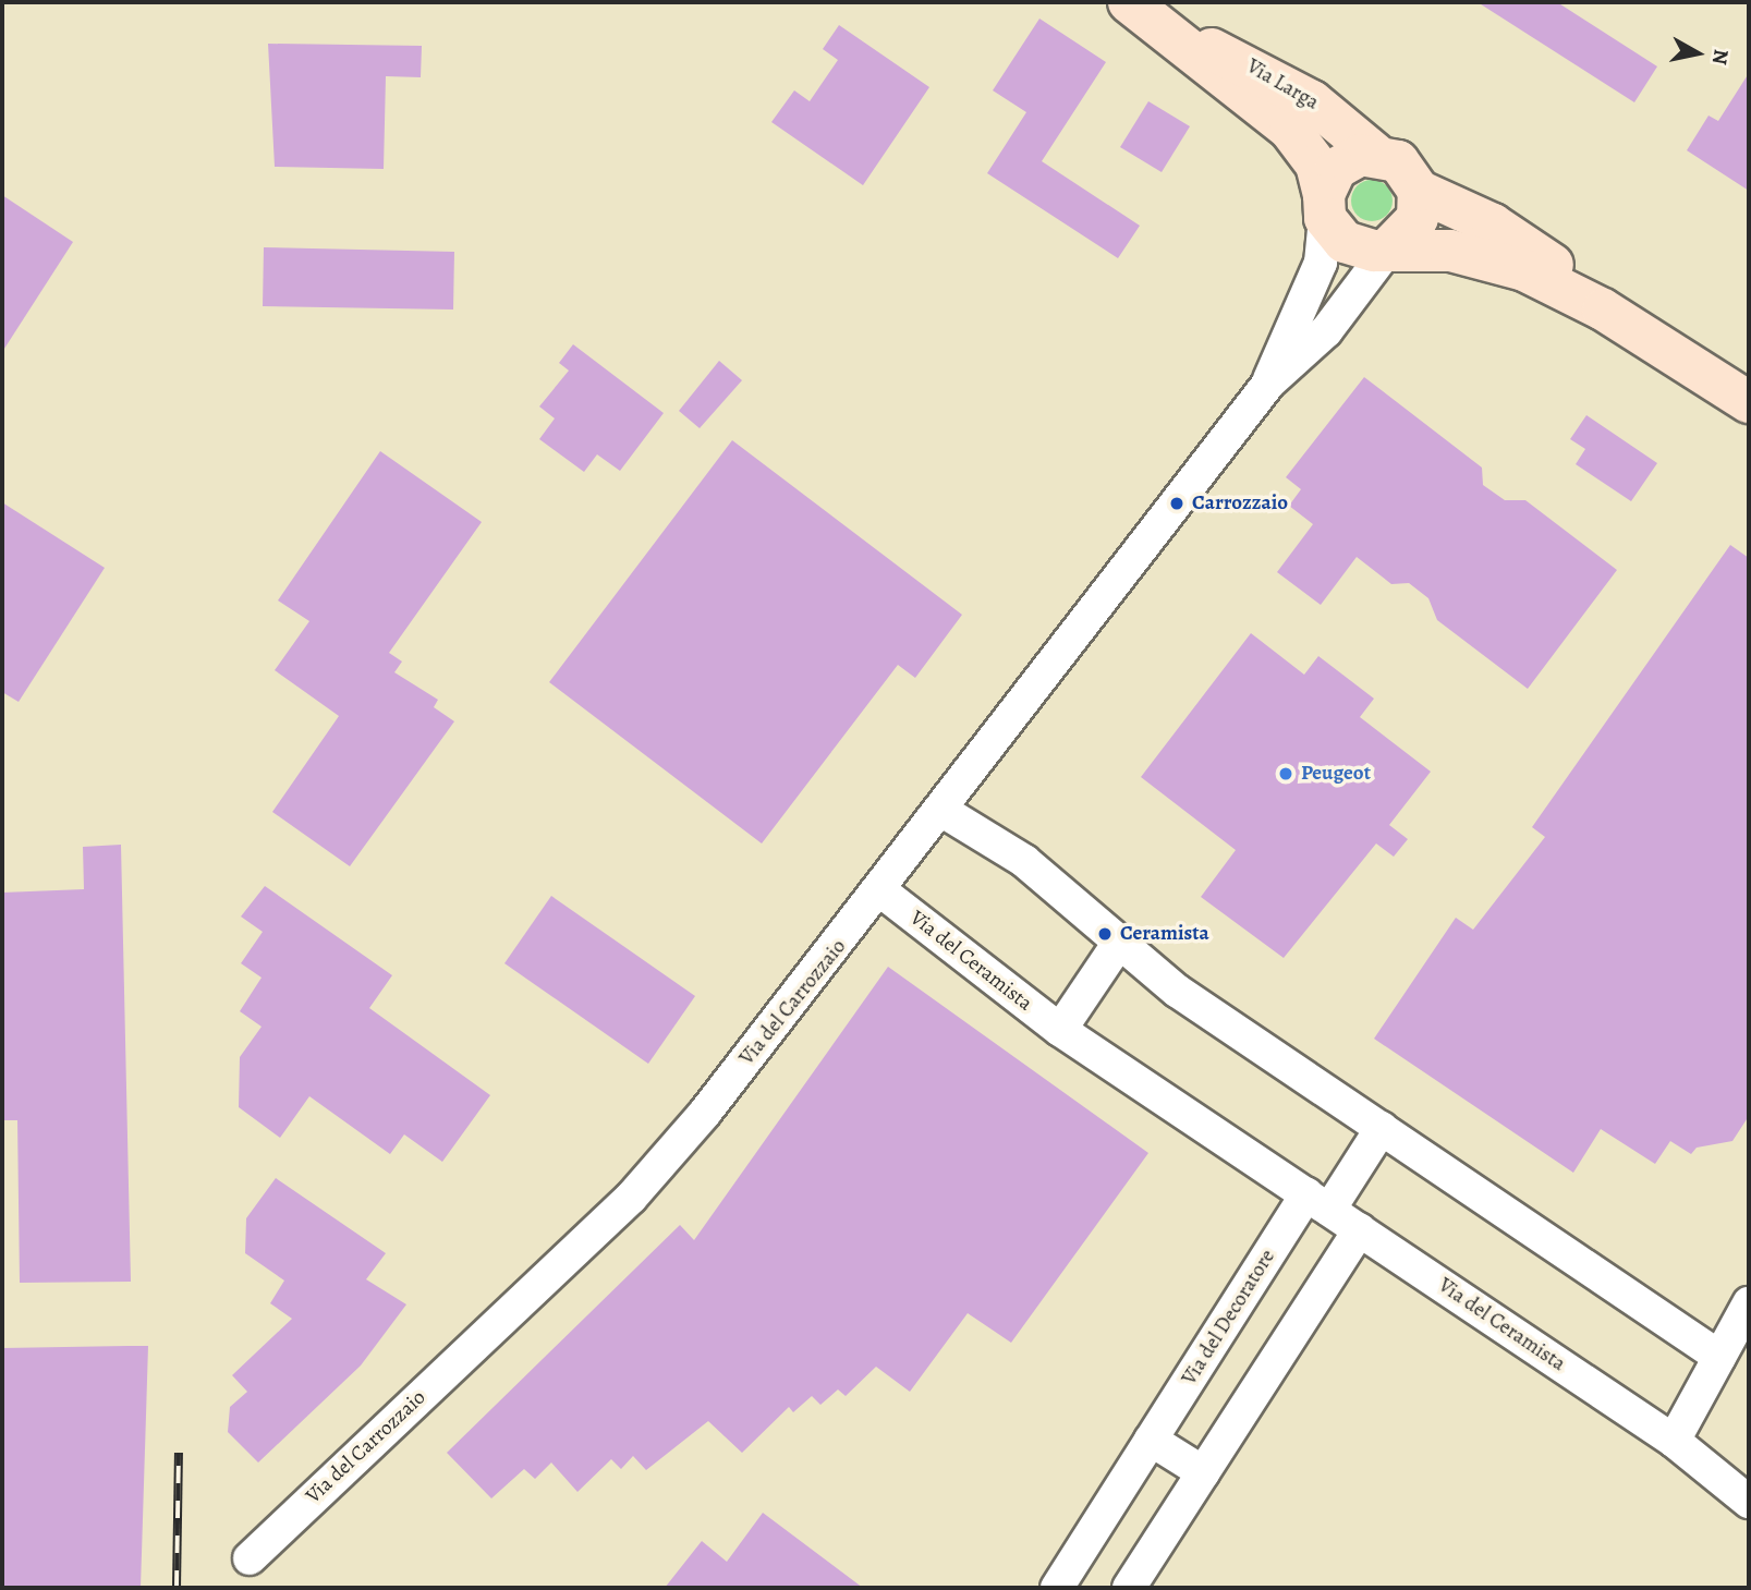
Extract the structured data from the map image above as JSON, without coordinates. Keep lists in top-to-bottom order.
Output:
{
  "streets": {
    "main road": ["Via Larga"],
    "street": ["Via del Ceramista", "Via del Carrozzaio", "Via del Decoratore"]
  },
  "crossings": [
    ["Via Larga", "Via del Carrozzaio"],
    ["Via del Ceramista", "Via del Carrozzaio"],
    ["Via del Ceramista", "Via del Decoratore"]
  ],
  "places": ["Carrozzaio", "Peugeot", "Ceramista"],
  "north": "right"
}
